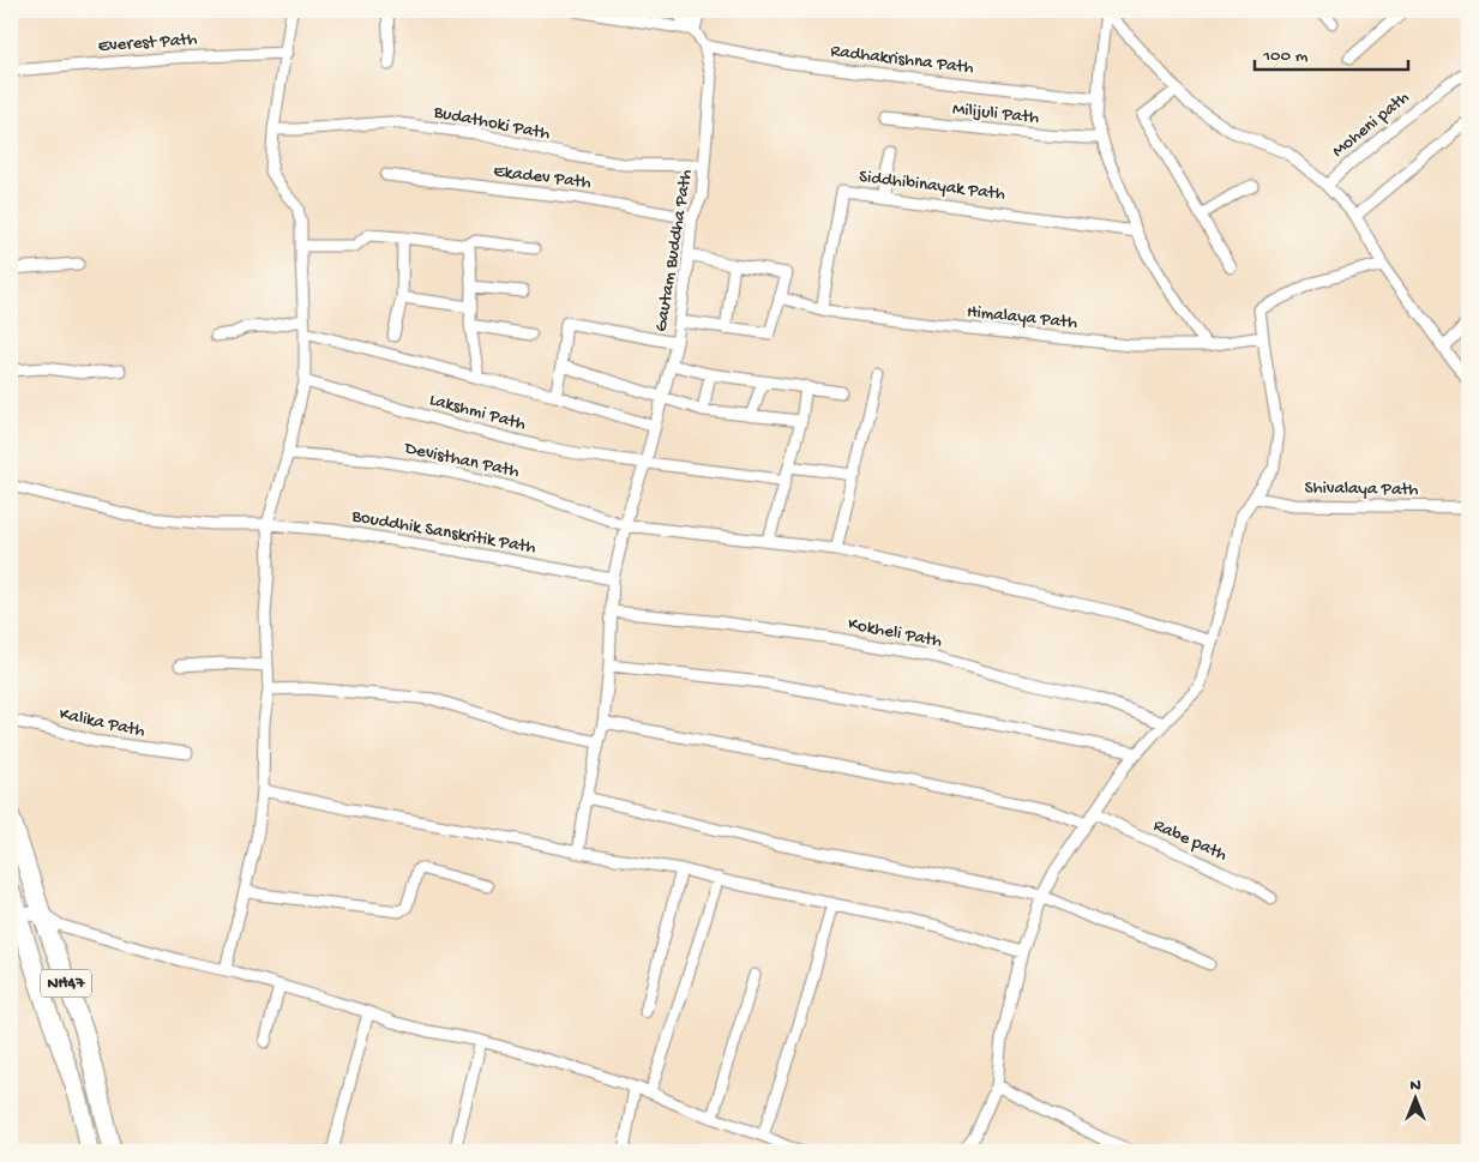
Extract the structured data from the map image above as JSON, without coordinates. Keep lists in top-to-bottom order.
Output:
{
  "streets": {
    "highway": ["NH47"],
    "street": [
      "Everest Path",
      "Radhakrishna Path",
      "Milijuli Path",
      "Budathoki Path",
      "Moheni path",
      "Ekadev Path",
      "Siddhibinayak Path",
      "Gautam Buddha Path",
      "Himalaya Path",
      "Lakshmi Path",
      "Devisthan Path",
      "Shivalaya Path",
      "Bouddhik Sanskritik Path",
      "Kokheli Path",
      "Kalika Path",
      "Rabe path"
    ]
  },
  "crossings": [
    ["Radhakrishna Path", "Gautam Buddha Path"],
    ["Budathoki Path", "Gautam Buddha Path"],
    ["Ekadev Path", "Gautam Buddha Path"],
    ["Siddhibinayak Path", "Himalaya Path"],
    ["Gautam Buddha Path", "Lakshmi Path"],
    ["Gautam Buddha Path", "Devisthan Path"],
    ["Gautam Buddha Path", "Bouddhik Sanskritik Path"],
    ["Gautam Buddha Path", "Kokheli Path"]
  ],
  "scale_bar": "100 m",
  "north": "top"
}
